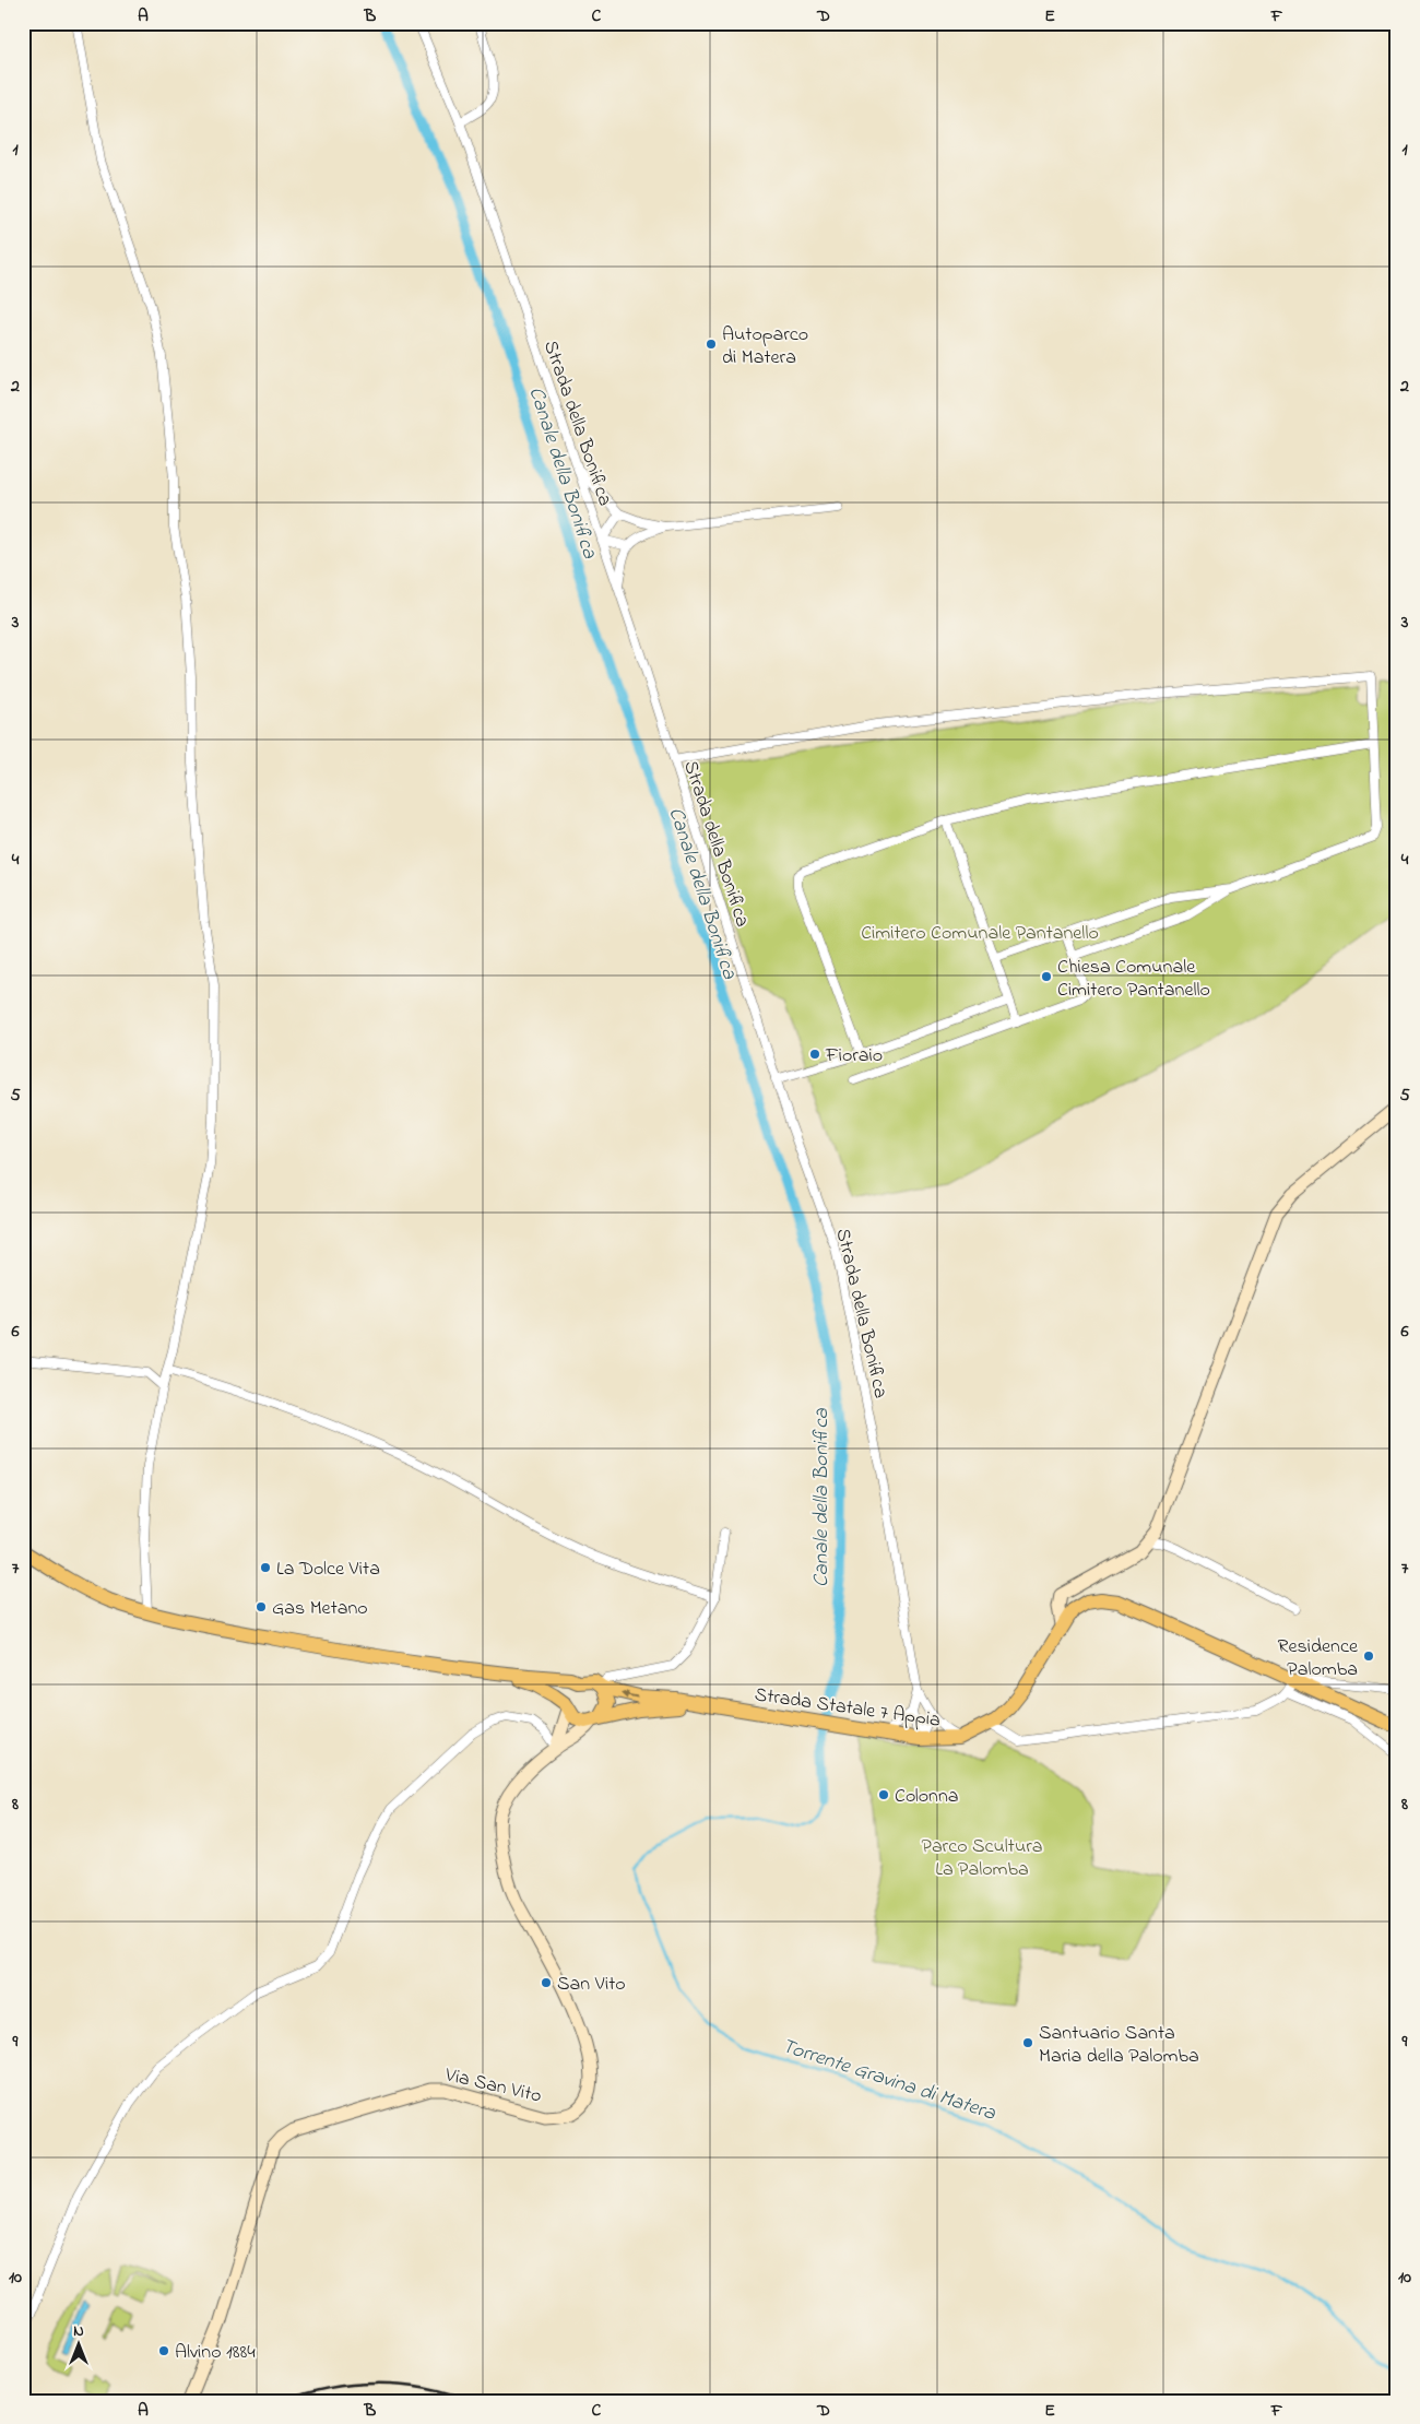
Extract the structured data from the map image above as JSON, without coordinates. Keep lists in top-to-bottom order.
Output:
{
  "streets": {
    "main road": ["Strada Statale 7 Appia"],
    "street": ["Strada della Bonifica", "Via San Vito"]
  },
  "crossings": [
    ["Strada Statale 7 Appia", "Via San Vito"]
  ],
  "water": ["Canale della Bonifica", "Torrente Gravina di Matera"],
  "parks": ["Cimitero Comunale Pantanello", "Parco Scultura La Palomba"],
  "places": [
    "Autoparco di Matera",
    "Chiesa Comunale Cimitero Pantanello",
    "Fioraio",
    "La Dolce Vita",
    "Gas Metano",
    "Residence Palomba",
    "Colonna",
    "San Vito",
    "Santuario Santa Maria della Palomba",
    "Alvino 1884"
  ],
  "north": "top",
  "grid": {
    "columns": [
      "A",
      "B",
      "C",
      "D",
      "E",
      "F"
    ],
    "rows": [
      "1",
      "2",
      "3",
      "4",
      "5",
      "6",
      "7",
      "8",
      "9",
      "10"
    ]
  }
}
